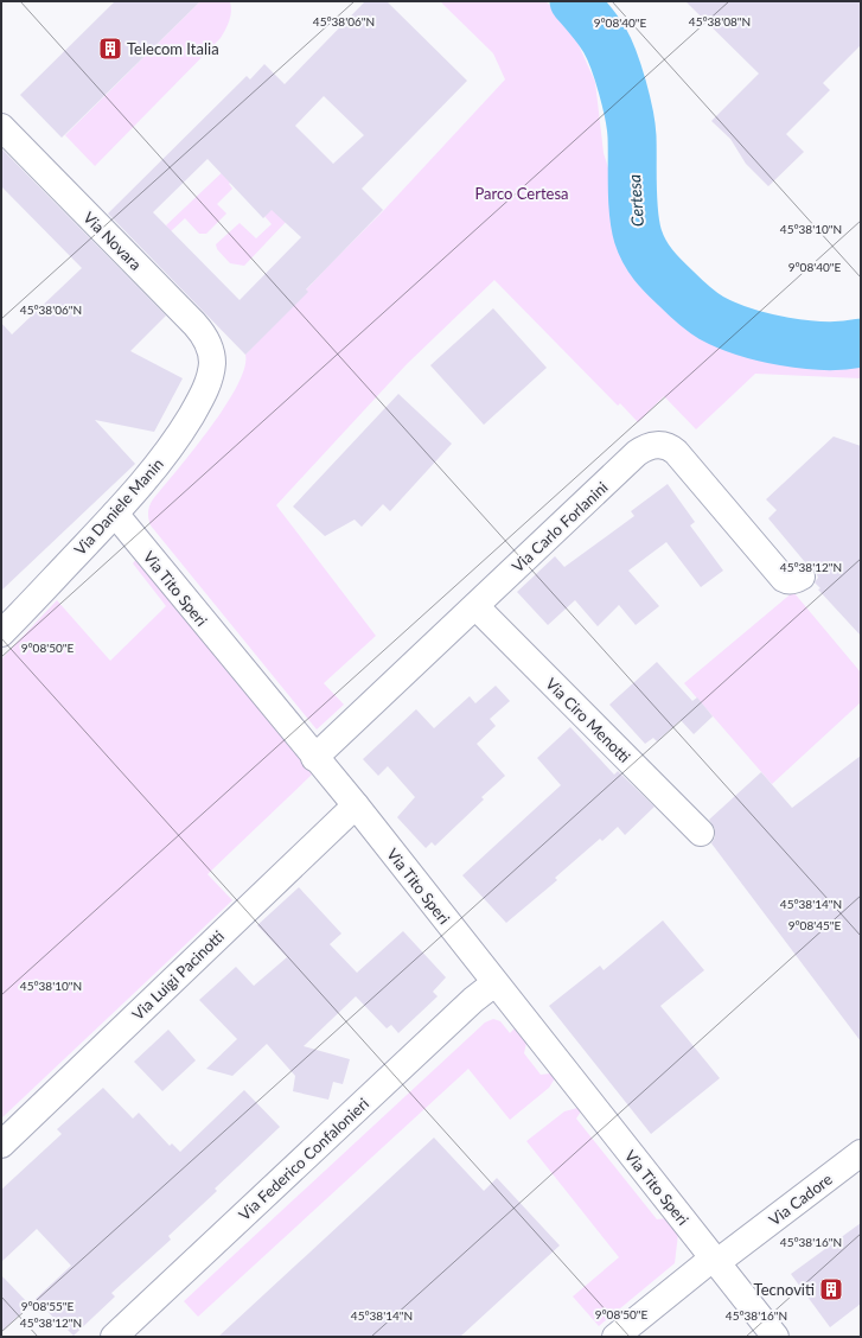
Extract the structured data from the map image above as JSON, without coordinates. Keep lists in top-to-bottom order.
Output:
{
  "streets": {
    "street": [
      "Via Novara",
      "Via Daniele Manin",
      "Via Carlo Forlanini",
      "Via Tito Speri",
      "Via Ciro Menotti",
      "Via Luigi Pacinotti",
      "Via Federico Confalonieri",
      "Via Cadore"
    ]
  },
  "crossings": [
    ["Via Novara", "Via Daniele Manin"],
    ["Via Daniele Manin", "Via Tito Speri"],
    ["Via Carlo Forlanini", "Via Tito Speri"],
    ["Via Carlo Forlanini", "Via Ciro Menotti"],
    ["Via Tito Speri", "Via Luigi Pacinotti"],
    ["Via Tito Speri", "Via Federico Confalonieri"],
    ["Via Tito Speri", "Via Cadore"]
  ],
  "water": ["Certesa"],
  "parks": ["Parco Certesa"],
  "places": {
    "building": ["Telecom Italia", "Tecnoviti"]
  },
  "coordinates": [
    "45°38'06\"N",
    "45°38'08\"N",
    "9°08'40\"E",
    "45°38'10\"N",
    "45°38'12\"N",
    "9°08'50\"E",
    "45°38'14\"N",
    "9°08'45\"E",
    "45°38'16\"N",
    "9°08'55\"E"
  ]
}
